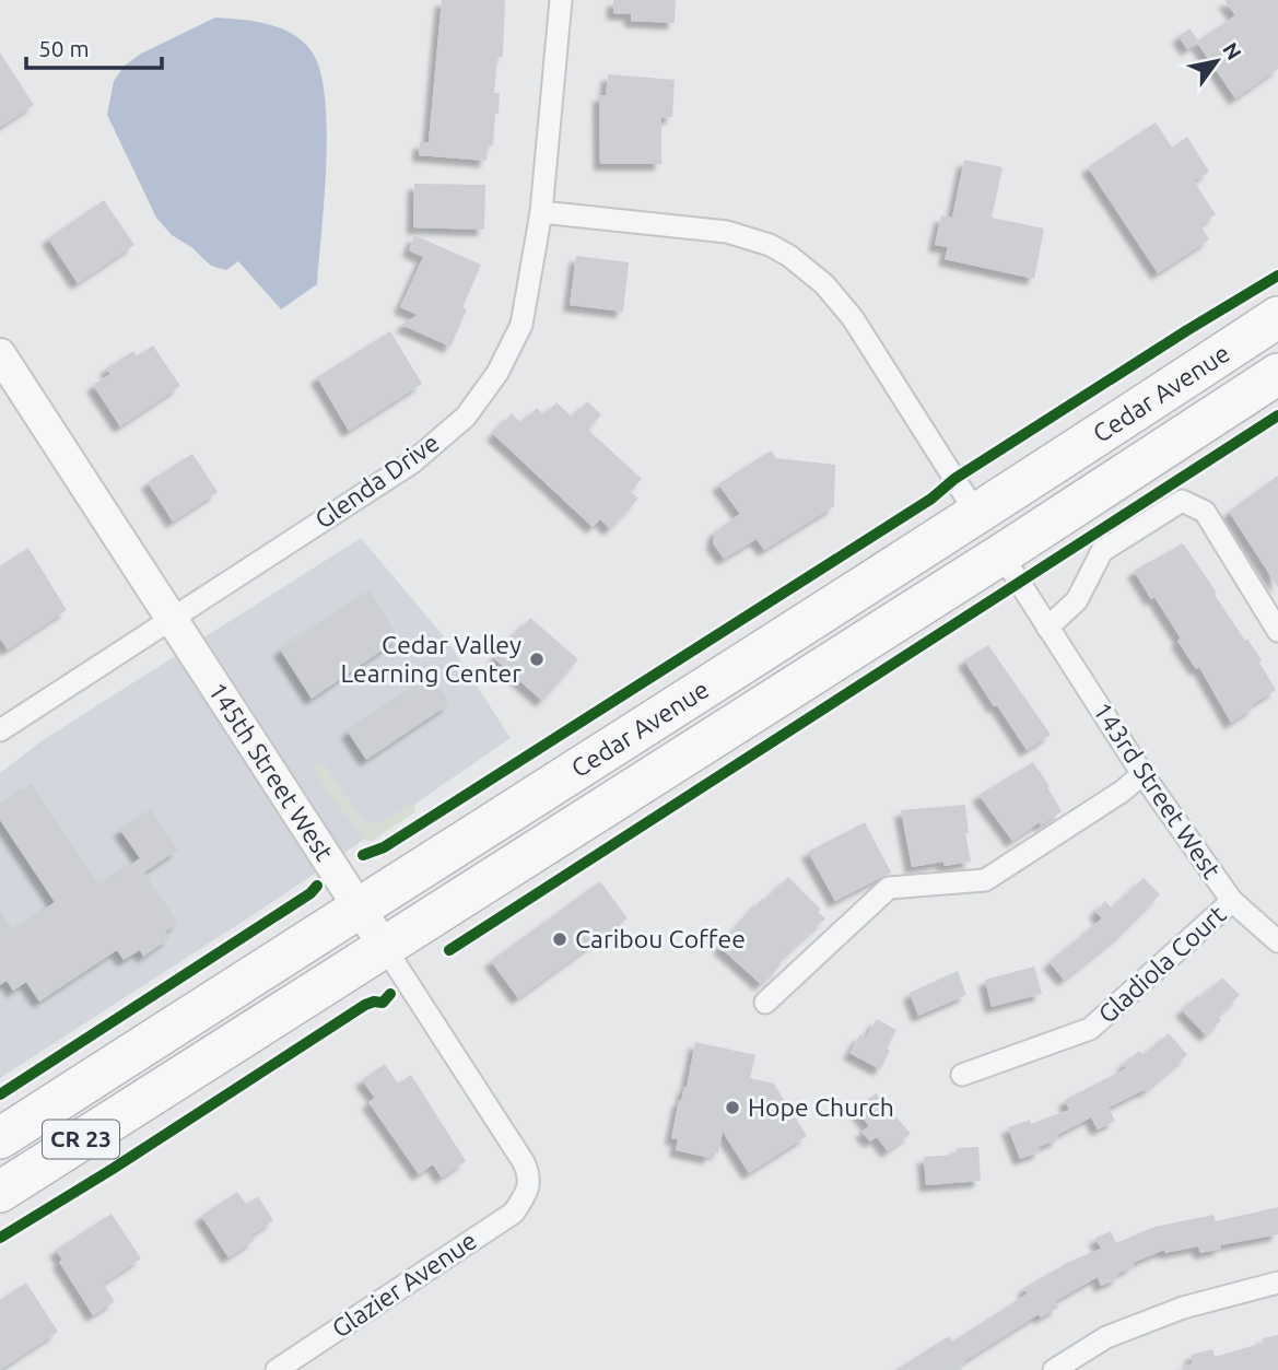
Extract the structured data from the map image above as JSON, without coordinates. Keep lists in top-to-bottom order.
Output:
{
  "streets": {
    "highway": ["Cedar Avenue", "CR 23"],
    "street": [
      "Glenda Drive",
      "145th Street West",
      "143rd Street West",
      "Gladiola Court",
      "Glazier Avenue"
    ]
  },
  "crossings": [
    ["Cedar Avenue", "145th Street West"],
    ["Cedar Avenue", "143rd Street West"],
    ["Glenda Drive", "145th Street West"],
    ["145th Street West", "Glazier Avenue"],
    ["143rd Street West", "Gladiola Court"]
  ],
  "places": ["Cedar Valley Learning Center", "Caribou Coffee", "Hope Church"],
  "scale_bar": "50 m",
  "north": "top right"
}
